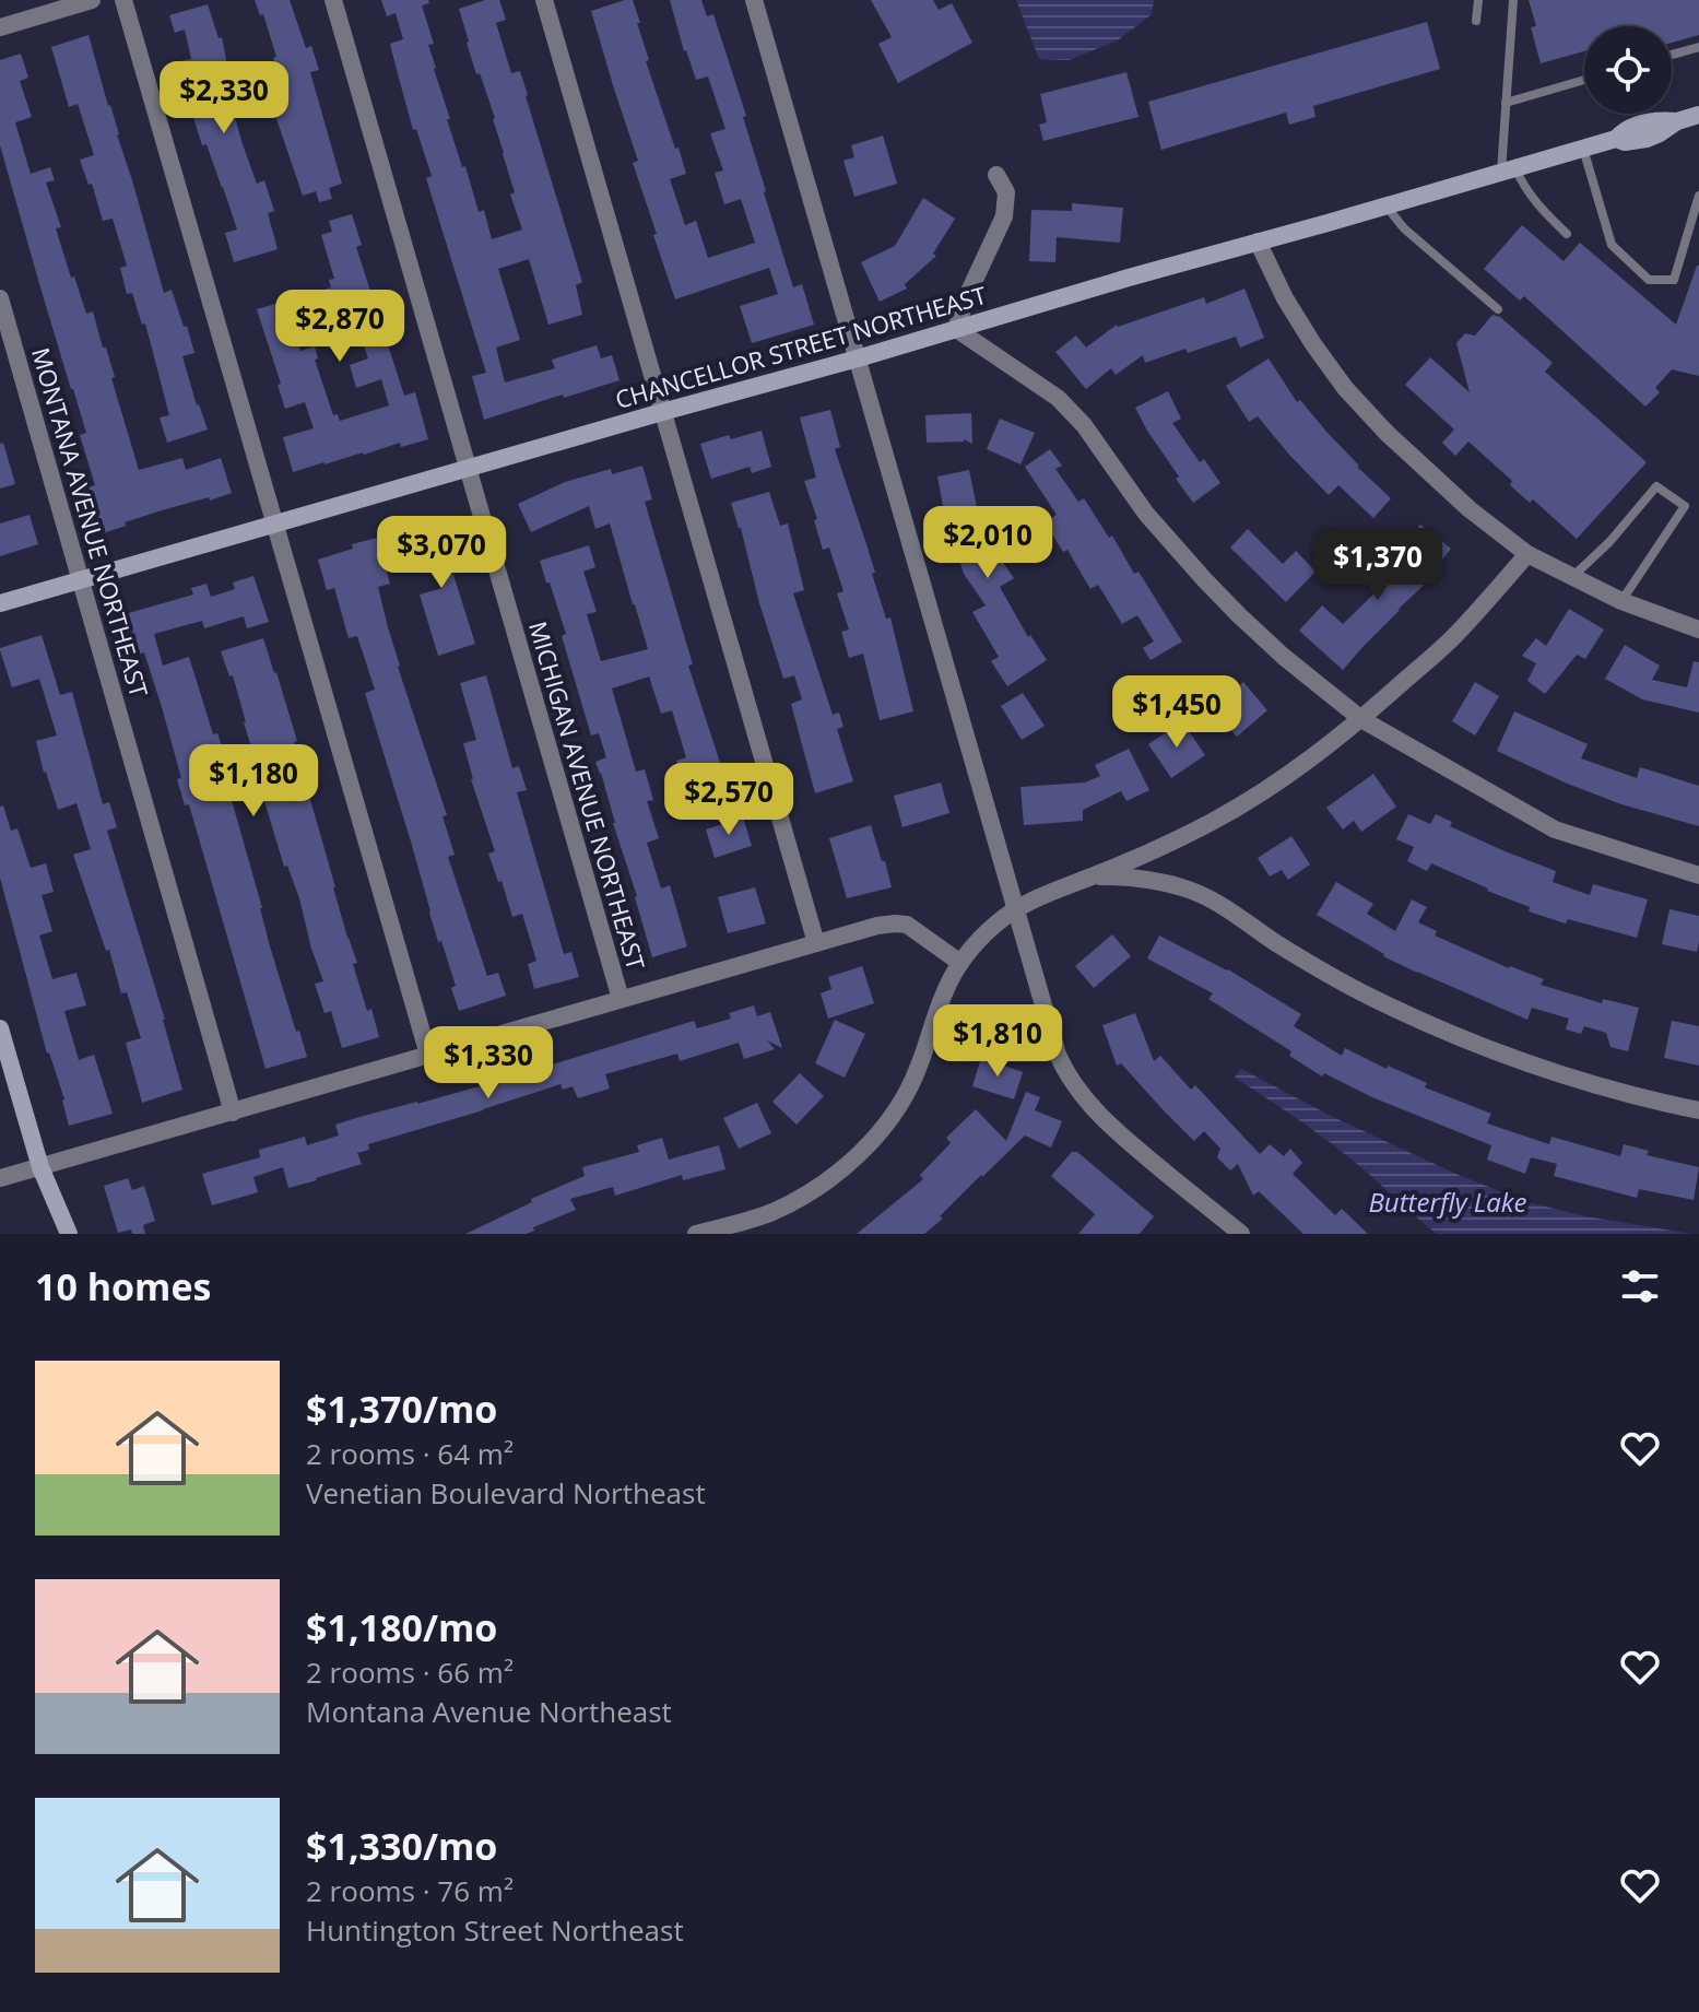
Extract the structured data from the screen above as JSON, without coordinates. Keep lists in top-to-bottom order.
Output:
{
  "streets": {
    "street": ["CHANCELLOR STREET NORTHEAST", "MONTANA AVENUE NORTHEAST", "MICHIGAN AVENUE NORTHEAST"]
  },
  "crossings": [
    ["CHANCELLOR STREET NORTHEAST", "MONTANA AVENUE NORTHEAST"],
    ["CHANCELLOR STREET NORTHEAST", "MICHIGAN AVENUE NORTHEAST"]
  ],
  "water": ["Butterfly Lake"],
  "page": {
    "price": [
      "$2,330",
      "$2,870",
      "$2,010",
      "$3,070",
      "$1,370",
      "$1,450",
      "$1,180",
      "$2,570",
      "$1,810",
      "$1,330"
    ],
    "heading": "10 homes",
    "list": [
      {
        "name": "$1,370/mo",
        "note": "2 rooms · 64 m² · Venetian Boulevard Northeast"
      },
      {
        "name": "$1,180/mo",
        "note": "2 rooms · 66 m² · Montana Avenue Northeast"
      },
      {
        "name": "$1,330/mo",
        "note": "2 rooms · 76 m² · Huntington Street Northeast"
      }
    ]
  }
}
